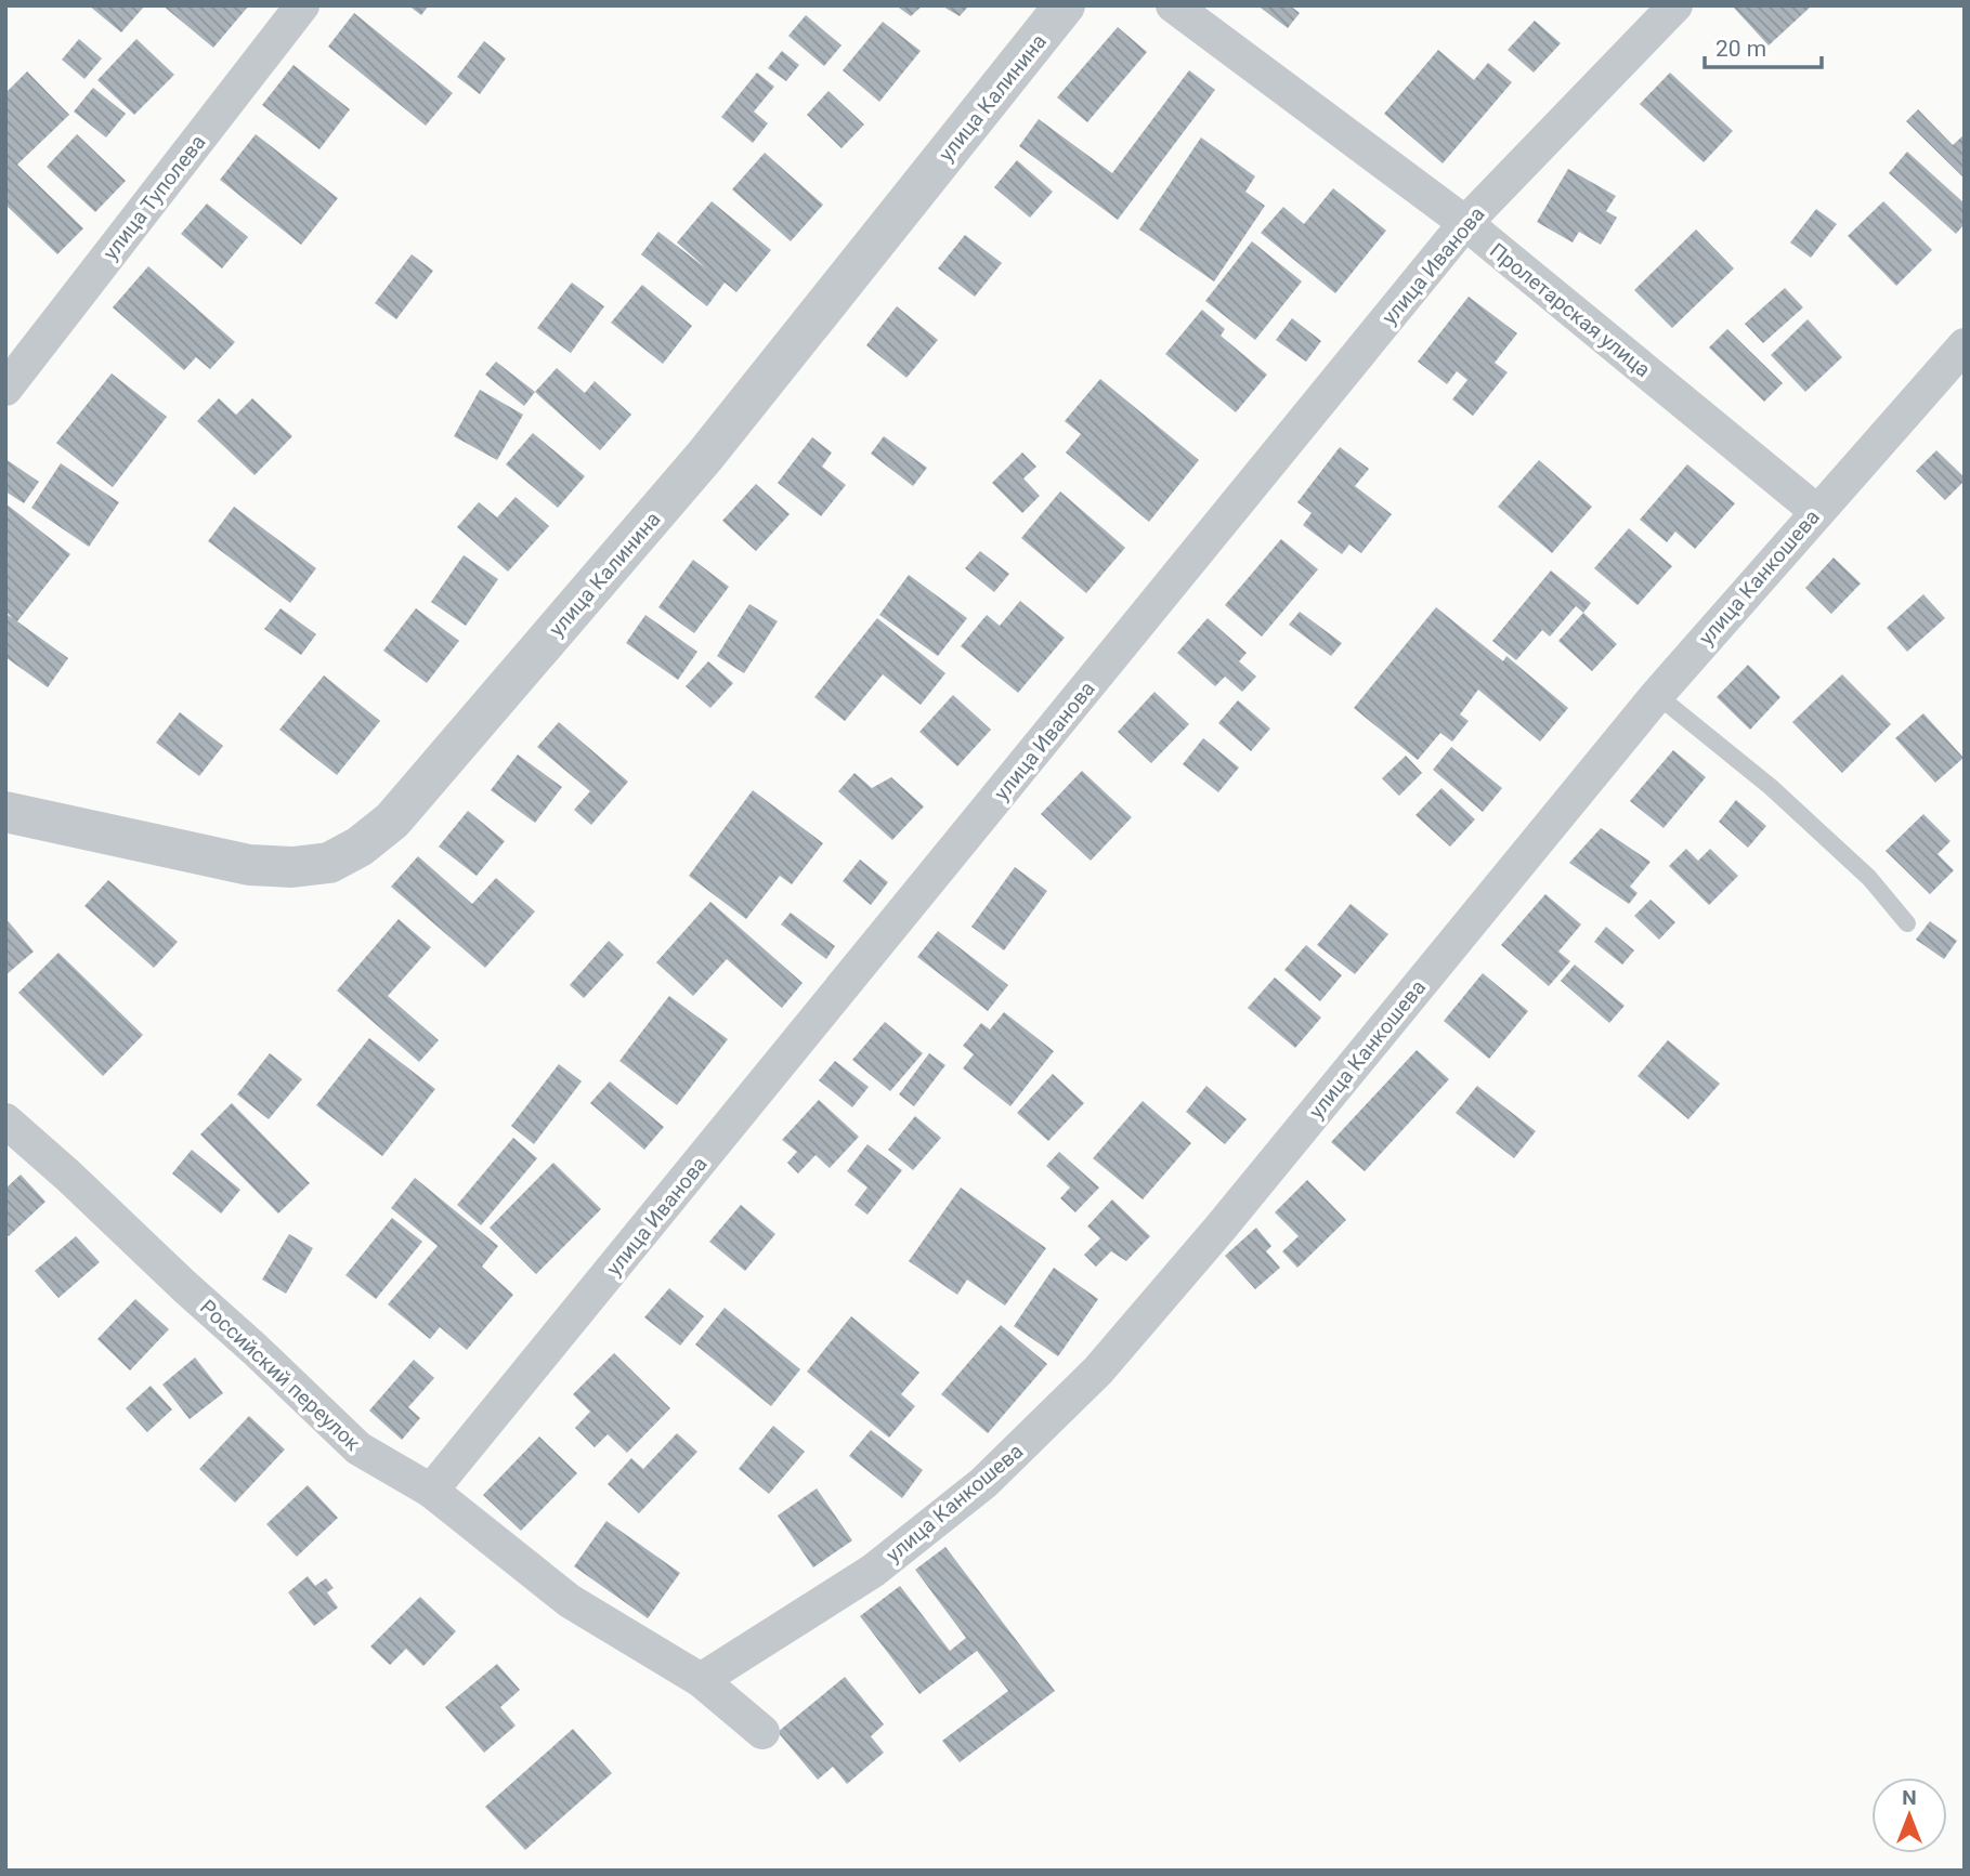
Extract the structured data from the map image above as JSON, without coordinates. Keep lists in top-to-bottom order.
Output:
{
  "streets": {
    "street": [
      "улица Калинина",
      "улица Туполева",
      "улица Иванова",
      "Пролетарская улица",
      "улица Канкошева",
      "Российский переулок"
    ]
  },
  "crossings": [
    ["улица Иванова", "Пролетарская улица"],
    ["улица Иванова", "Российский переулок"],
    ["Пролетарская улица", "улица Канкошева"],
    ["улица Канкошева", "Российский переулок"]
  ],
  "scale_bar": "20 m",
  "north": "top"
}
